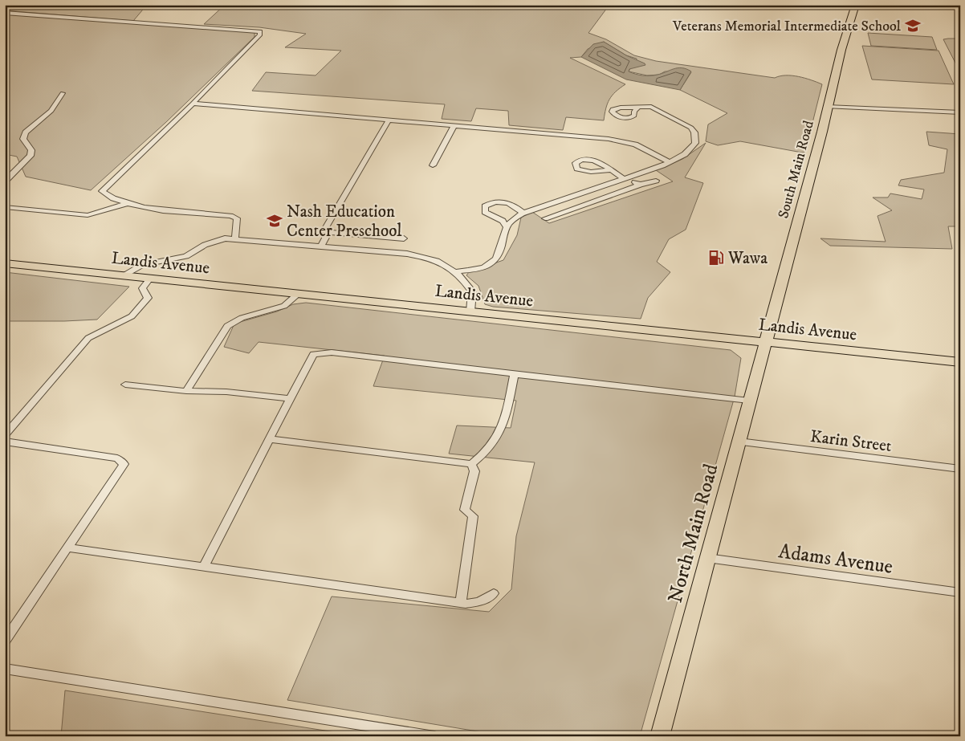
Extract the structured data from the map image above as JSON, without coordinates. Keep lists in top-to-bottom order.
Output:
{
  "streets": {
    "main road": ["South Main Road", "Landis Avenue", "North Main Road"],
    "street": ["Karin Street", "Adams Avenue"]
  },
  "crossings": [
    ["South Main Road", "Landis Avenue"],
    ["South Main Road", "North Main Road"],
    ["Landis Avenue", "North Main Road"],
    ["Karin Street", "North Main Road"],
    ["North Main Road", "Adams Avenue"]
  ],
  "places": {
    "school or university": ["Veterans Memorial Intermediate School", "Nash Education Center Preschool"],
    "fuel station": ["Wawa"]
  }
}
